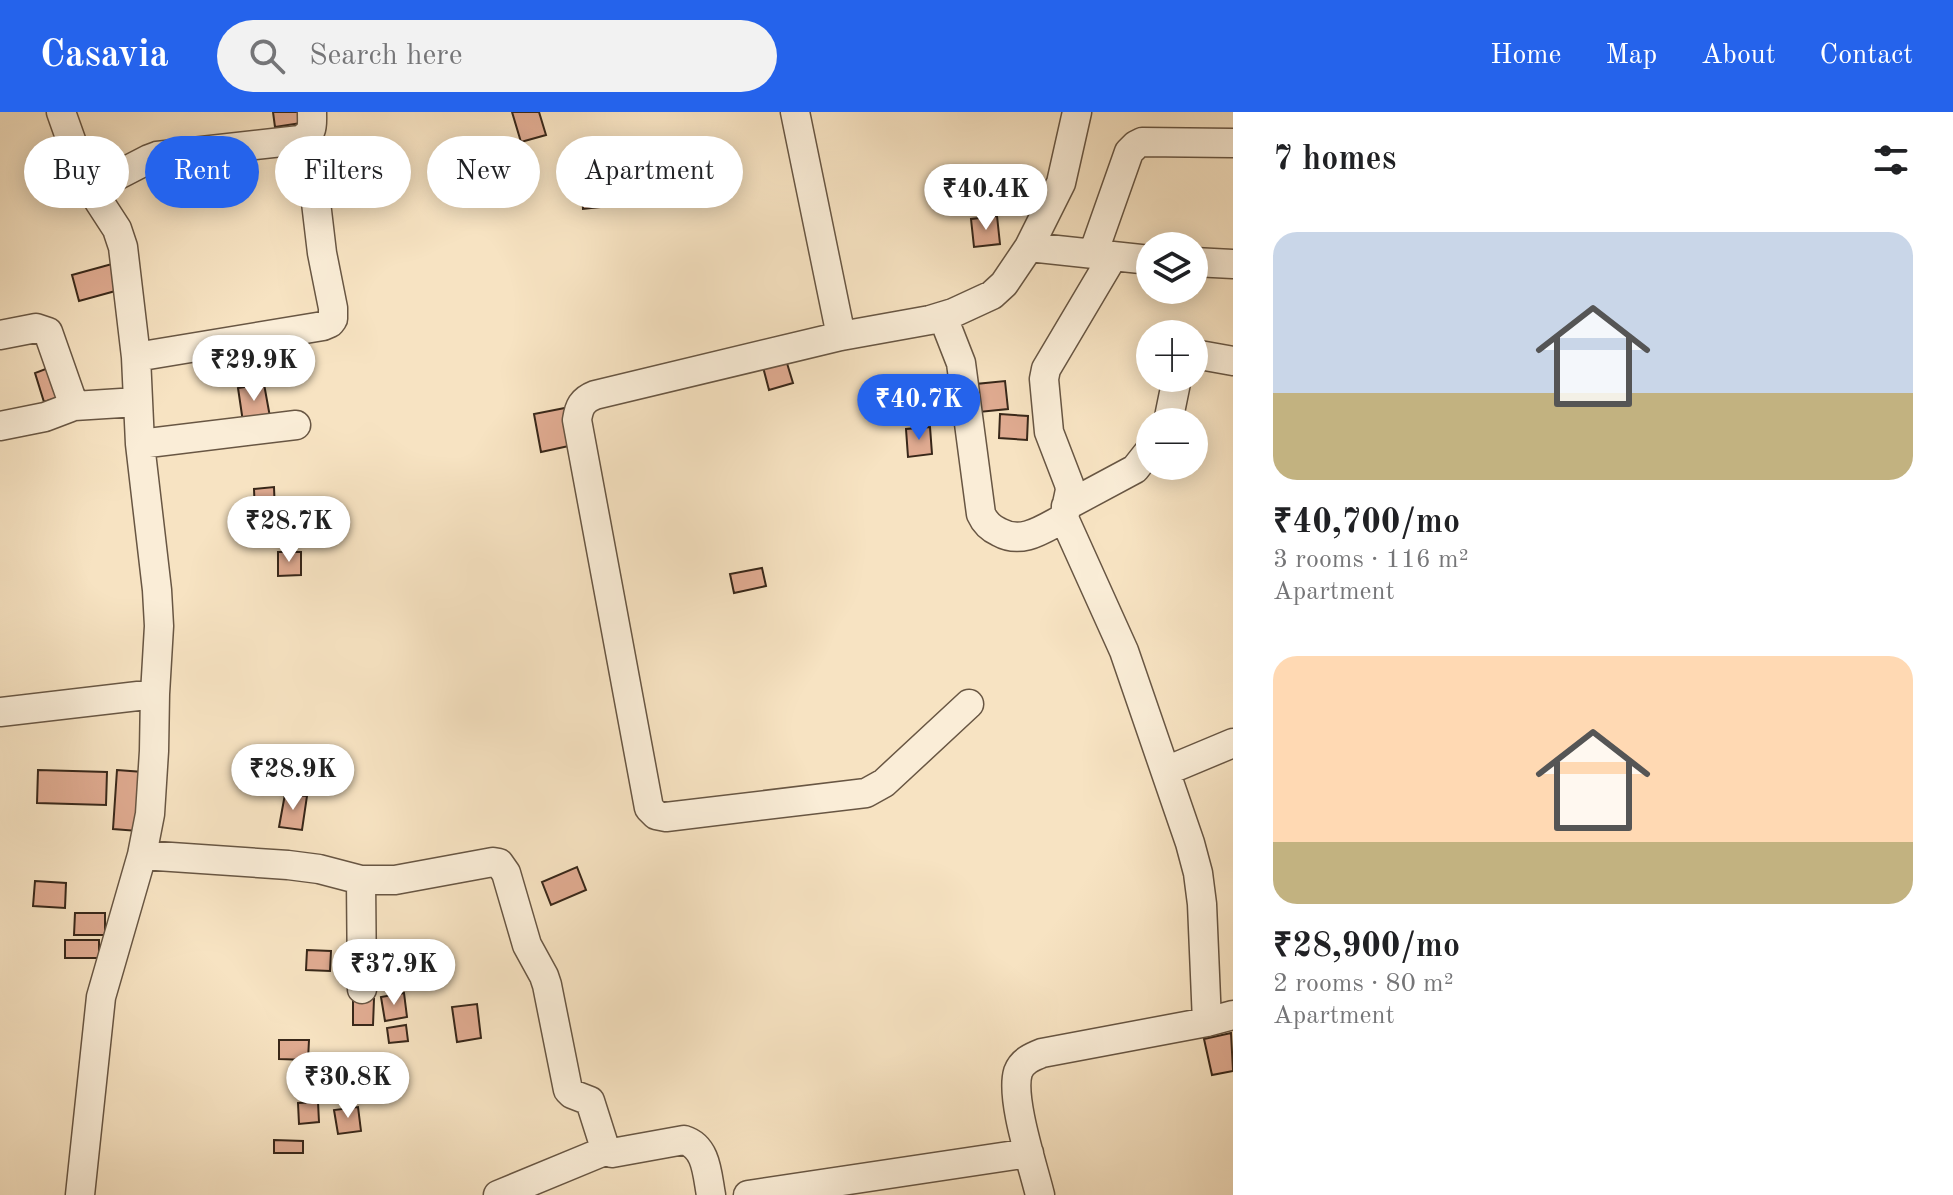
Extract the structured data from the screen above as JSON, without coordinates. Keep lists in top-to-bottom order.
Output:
{
  "page": {
    "header": "Casavia",
    "search": "Search here",
    "nav": [
      "Home",
      "Map",
      "About",
      "Contact"
    ],
    "heading": "7 homes",
    "chip": [
      "Buy",
      "Rent",
      "Filters",
      "New",
      "Apartment"
    ],
    "price": [
      "₹40.4K",
      "₹29.9K",
      "₹40.7K",
      "₹28.7K",
      "₹28.9K",
      "₹37.9K",
      "₹30.8K"
    ],
    "list": [
      {
        "name": "₹40,700/mo",
        "note": "3 rooms · 116 m² · Apartment"
      },
      {
        "name": "₹28,900/mo",
        "note": "2 rooms · 80 m² · Apartment"
      }
    ],
    "map_buttons": ["+", "−"]
  }
}
